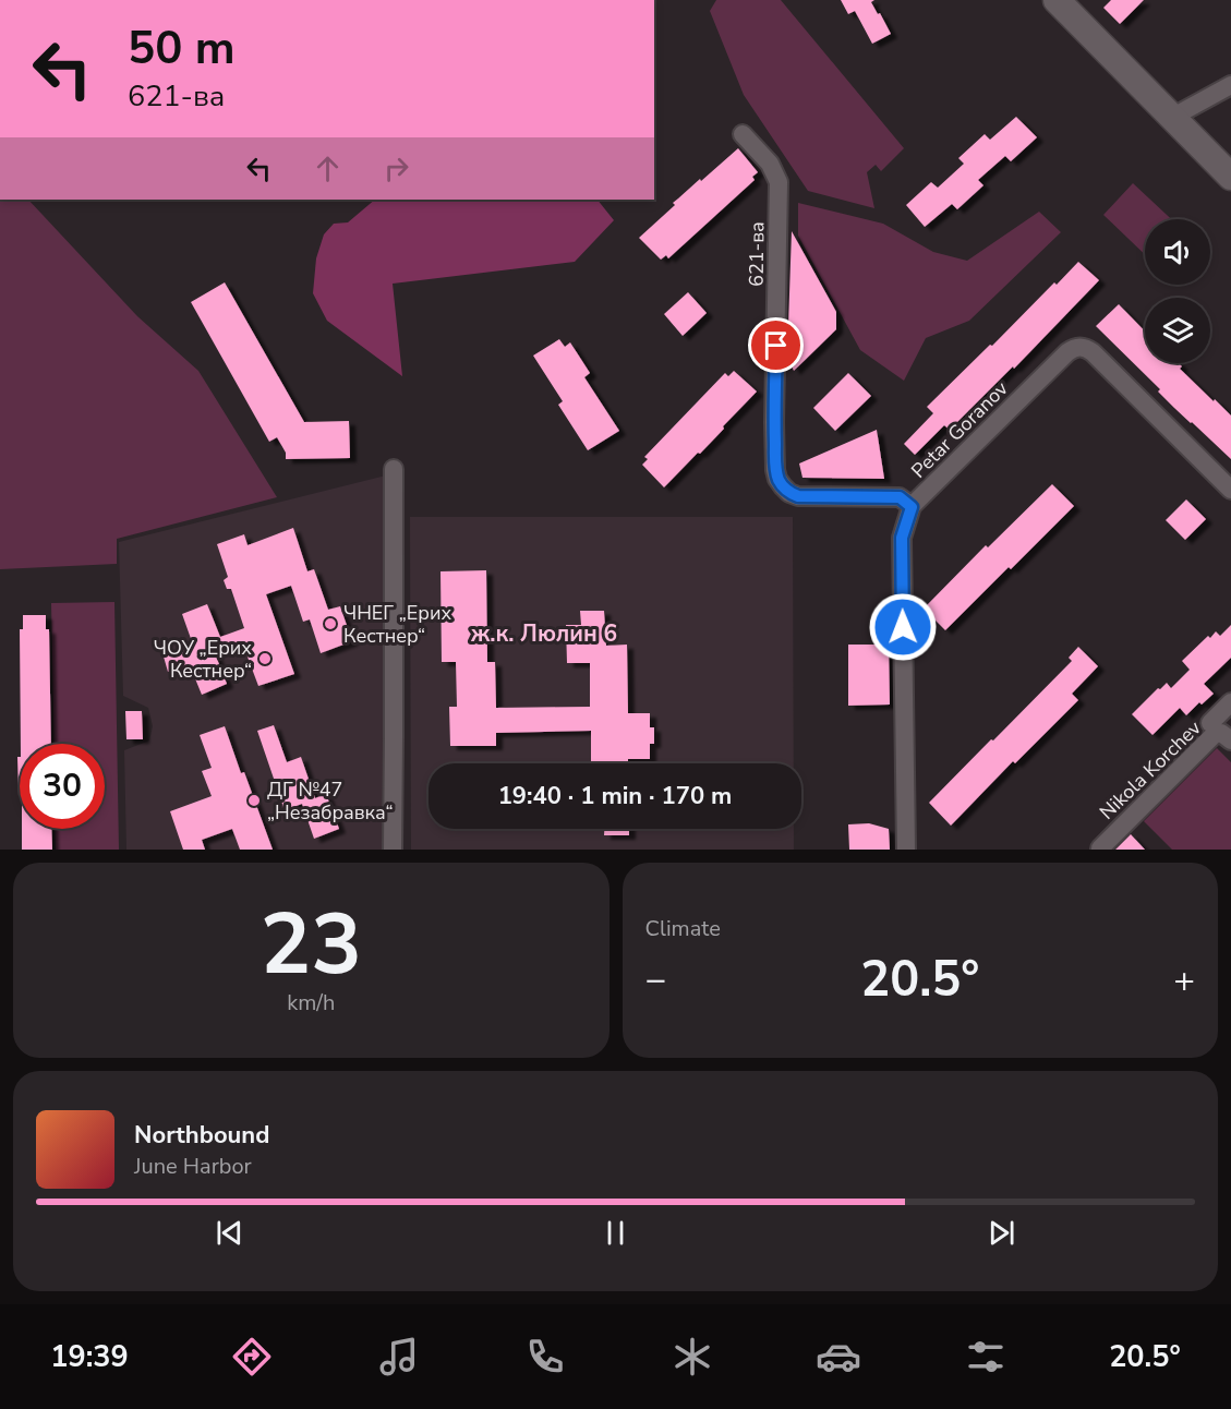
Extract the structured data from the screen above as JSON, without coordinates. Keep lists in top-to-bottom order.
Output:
{
  "streets": {
    "street": ["621-ва", "Petar Goranov", "Nikola Korchev"]
  },
  "crossings": [
    ["621-ва", "Petar Goranov"]
  ],
  "districts": ["ж.к. Люлин 6"],
  "places": ["ЧНЕГ „Ерих Кестнер“", "ЧОУ „Ерих Кестнер“", "ДГ №47 „Незабравка“"],
  "page": {
    "turn": ["50 m", "621-ва"],
    "limit": "30",
    "trip": "19:40 · 1 min · 170 m",
    "tile": [
      ["23", "km/h"],
      "Climate"
    ],
    "heat": ["−", "20.5°", "+"],
    "song": ["Northbound", "June Harbor"],
    "tabs": ["19:39", "20.5°"]
  }
}
